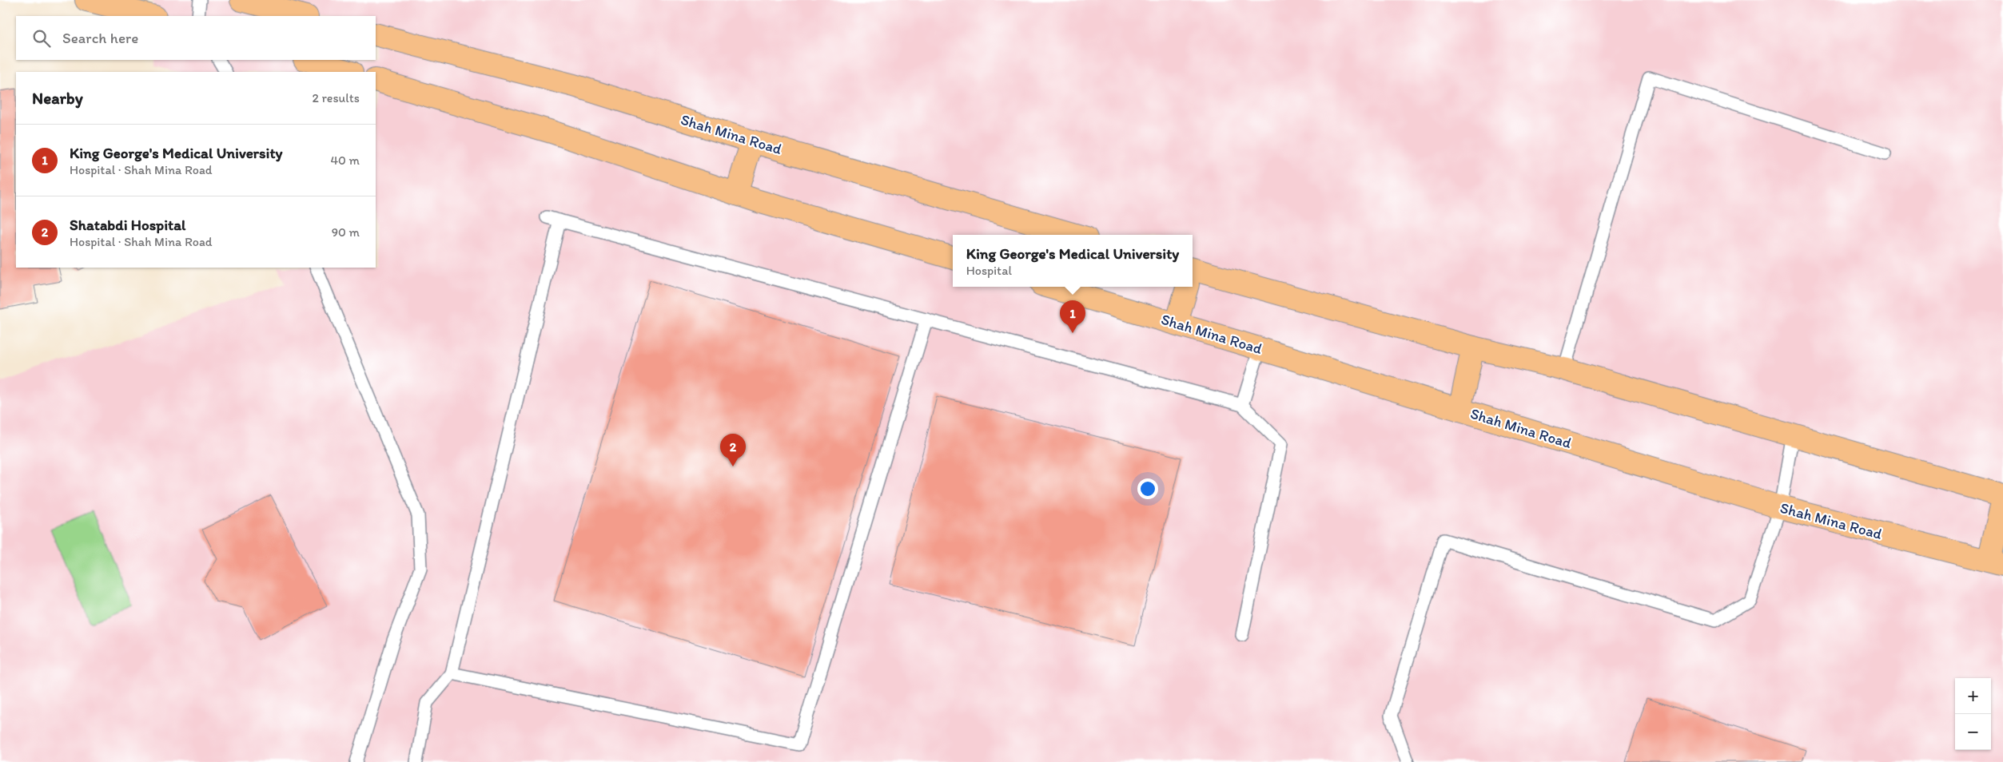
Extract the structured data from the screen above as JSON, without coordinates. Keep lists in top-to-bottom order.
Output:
{
  "streets": {
    "main road": ["Shah Mina Road"]
  },
  "page": {
    "search": "Search here",
    "heading": ["Nearby", "2 results"],
    "list": [
      {
        "mark": "1",
        "name": "King George's Medical University",
        "note": "Hospital · Shah Mina Road",
        "value": "40 m"
      },
      {
        "mark": "2",
        "name": "Shatabdi Hospital",
        "note": "Hospital · Shah Mina Road",
        "value": "90 m"
      }
    ],
    "popup": ["King George's Medical University", "Hospital"],
    "pins": ["1", "2"],
    "map_buttons": ["+", "−"]
  }
}
